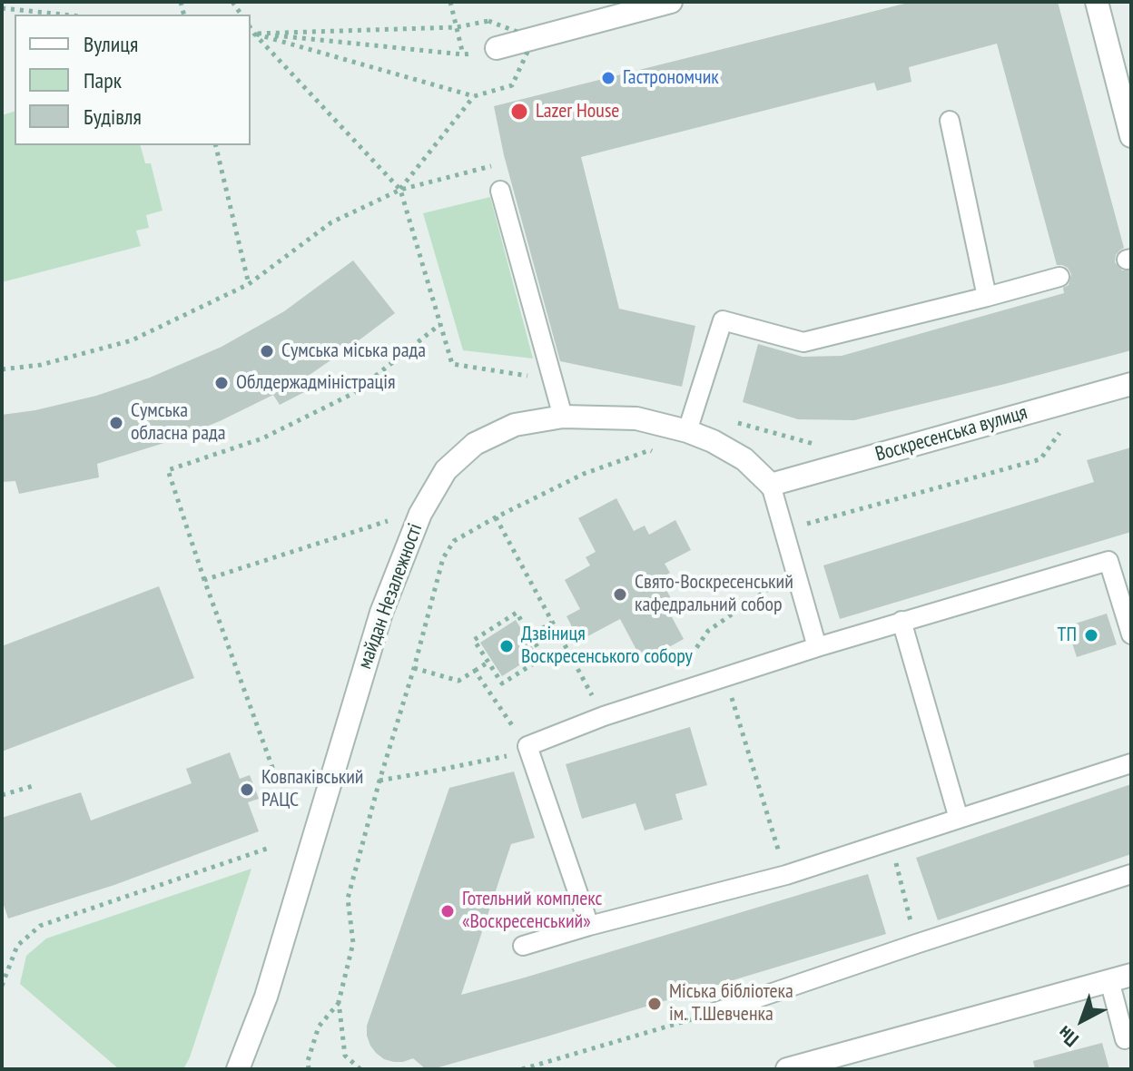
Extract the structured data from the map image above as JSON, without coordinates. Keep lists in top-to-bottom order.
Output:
{
  "streets": {
    "street": ["Воскресенська вулиця", "майдан Незалежності"]
  },
  "crossings": [
    ["Воскресенська вулиця", "майдан Незалежності"]
  ],
  "places": [
    "Гастрономчик",
    "Lazer House",
    "Сумська міська рада",
    "Облдержадміністрація",
    "Сумська обласна рада",
    "Свято-Воскресенський кафедральний собор",
    "ТП",
    "Дзвіниця Воскресенського собору",
    "Ковпаківський РАЦС",
    "Готельний комплекс «Воскресенський»",
    "Міська бібліотека ім. Т.Шевченка"
  ],
  "legend": ["Вулиця", "Парк", "Будівля"],
  "north": "bottom left"
}
